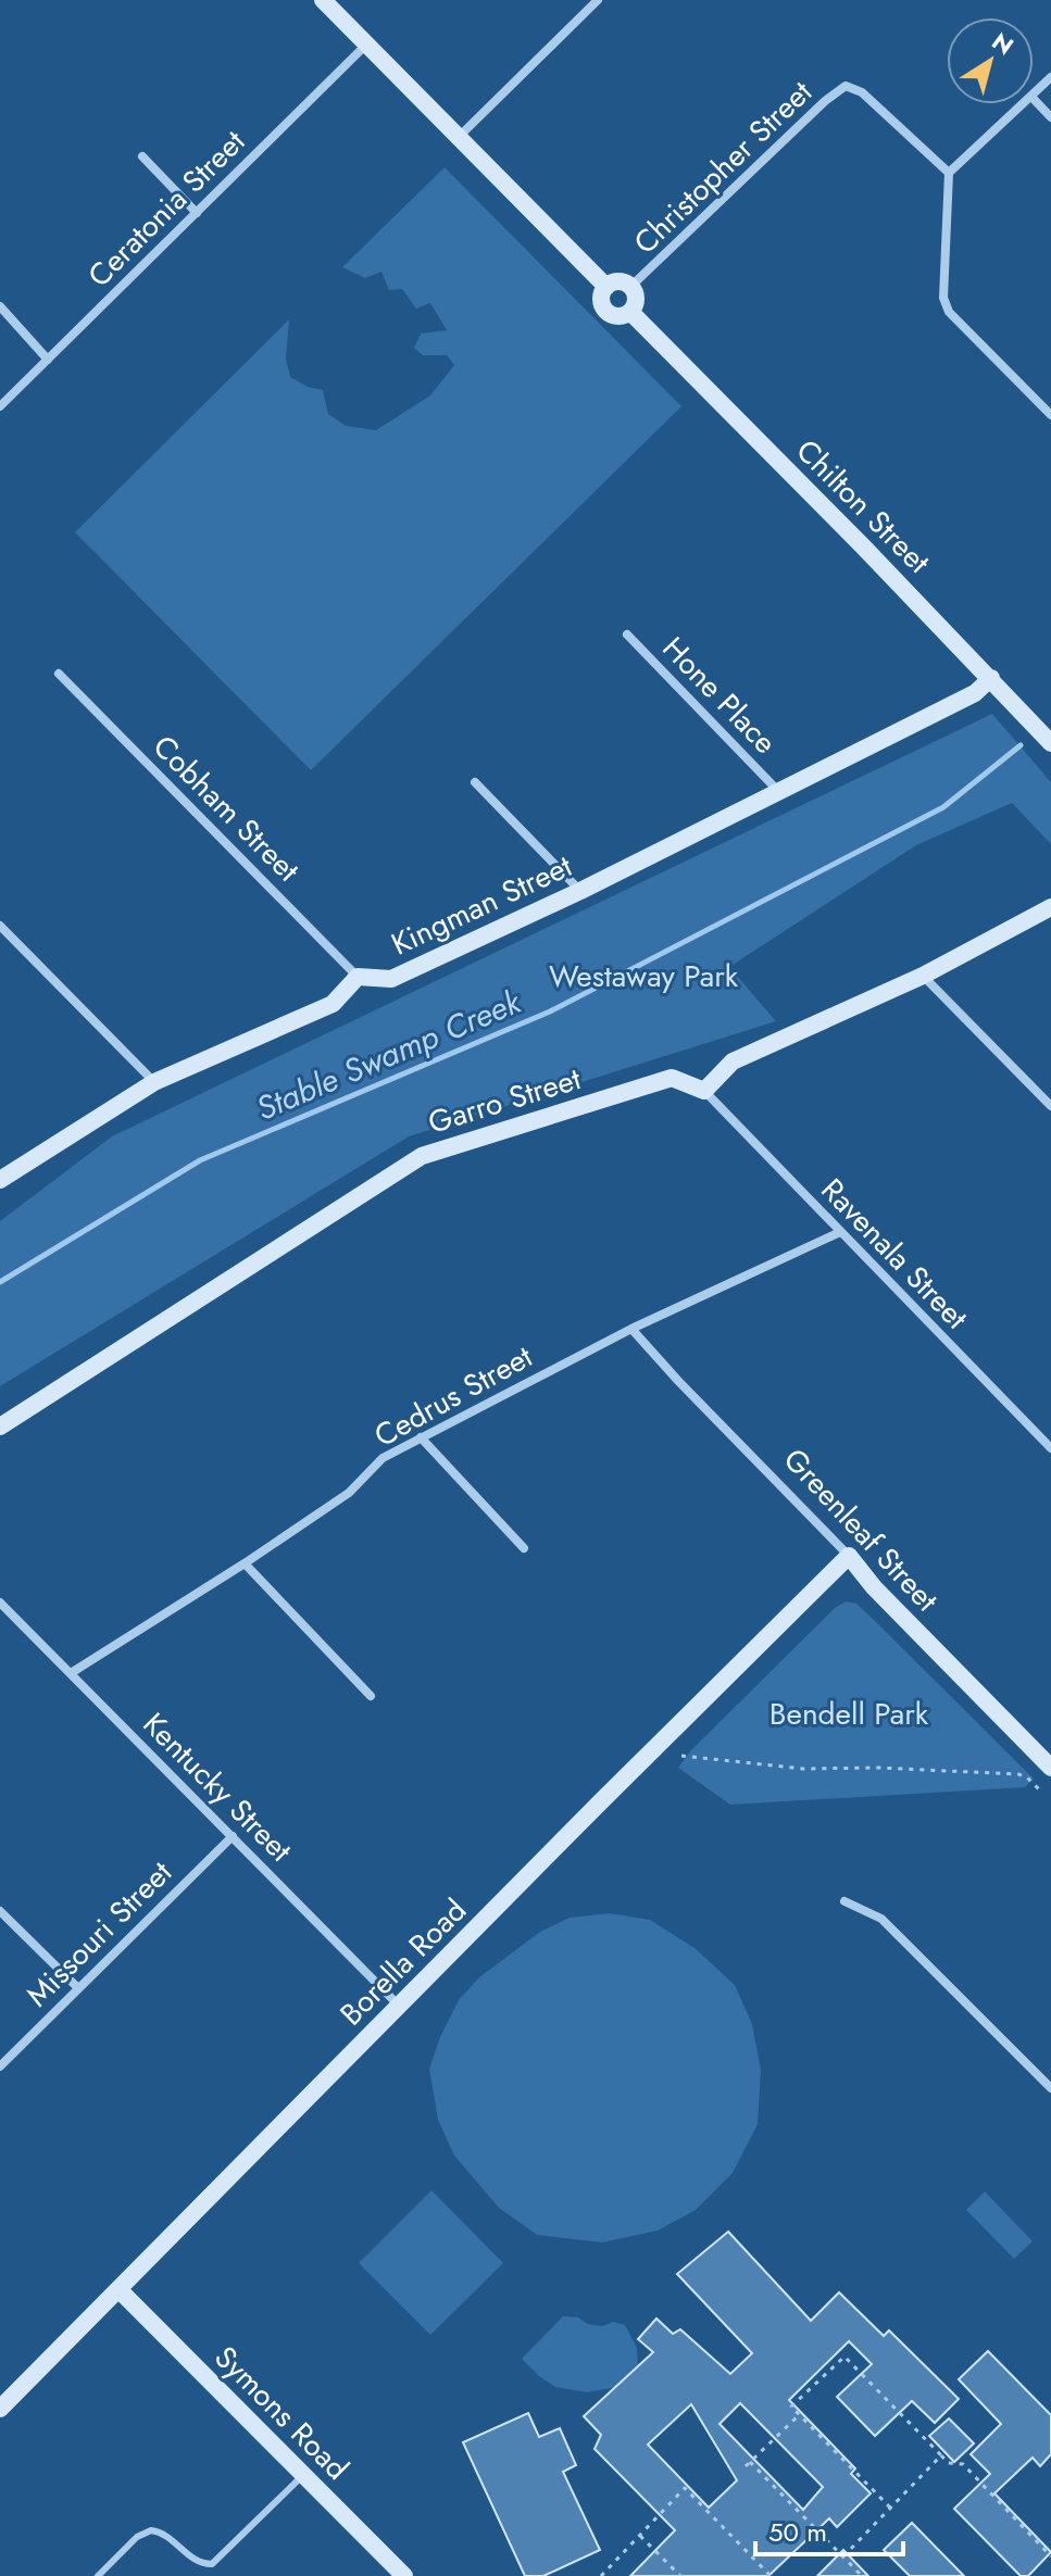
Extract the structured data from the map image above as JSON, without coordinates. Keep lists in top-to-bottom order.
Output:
{
  "streets": {
    "street": [
      "Christopher Street",
      "Ceratonia Street",
      "Chilton Street",
      "Hone Place",
      "Cobham Street",
      "Kingman Street",
      "Garro Street",
      "Ravenala Street",
      "Cedrus Street",
      "Greenleaf Street",
      "Kentucky Street",
      "Missouri Street",
      "Borella Road",
      "Symons Road"
    ]
  },
  "crossings": [
    ["Christopher Street", "Chilton Street"],
    ["Chilton Street", "Kingman Street"],
    ["Hone Place", "Kingman Street"],
    ["Cobham Street", "Kingman Street"],
    ["Garro Street", "Ravenala Street"],
    ["Ravenala Street", "Cedrus Street"],
    ["Cedrus Street", "Greenleaf Street"],
    ["Cedrus Street", "Kentucky Street"],
    ["Greenleaf Street", "Borella Road"],
    ["Kentucky Street", "Missouri Street"],
    ["Kentucky Street", "Borella Road"],
    ["Borella Road", "Symons Road"]
  ],
  "water": ["Stable Swamp Creek"],
  "parks": ["Westaway Park", "Bendell Park"],
  "scale_bar": "50 m",
  "north": "top right"
}
